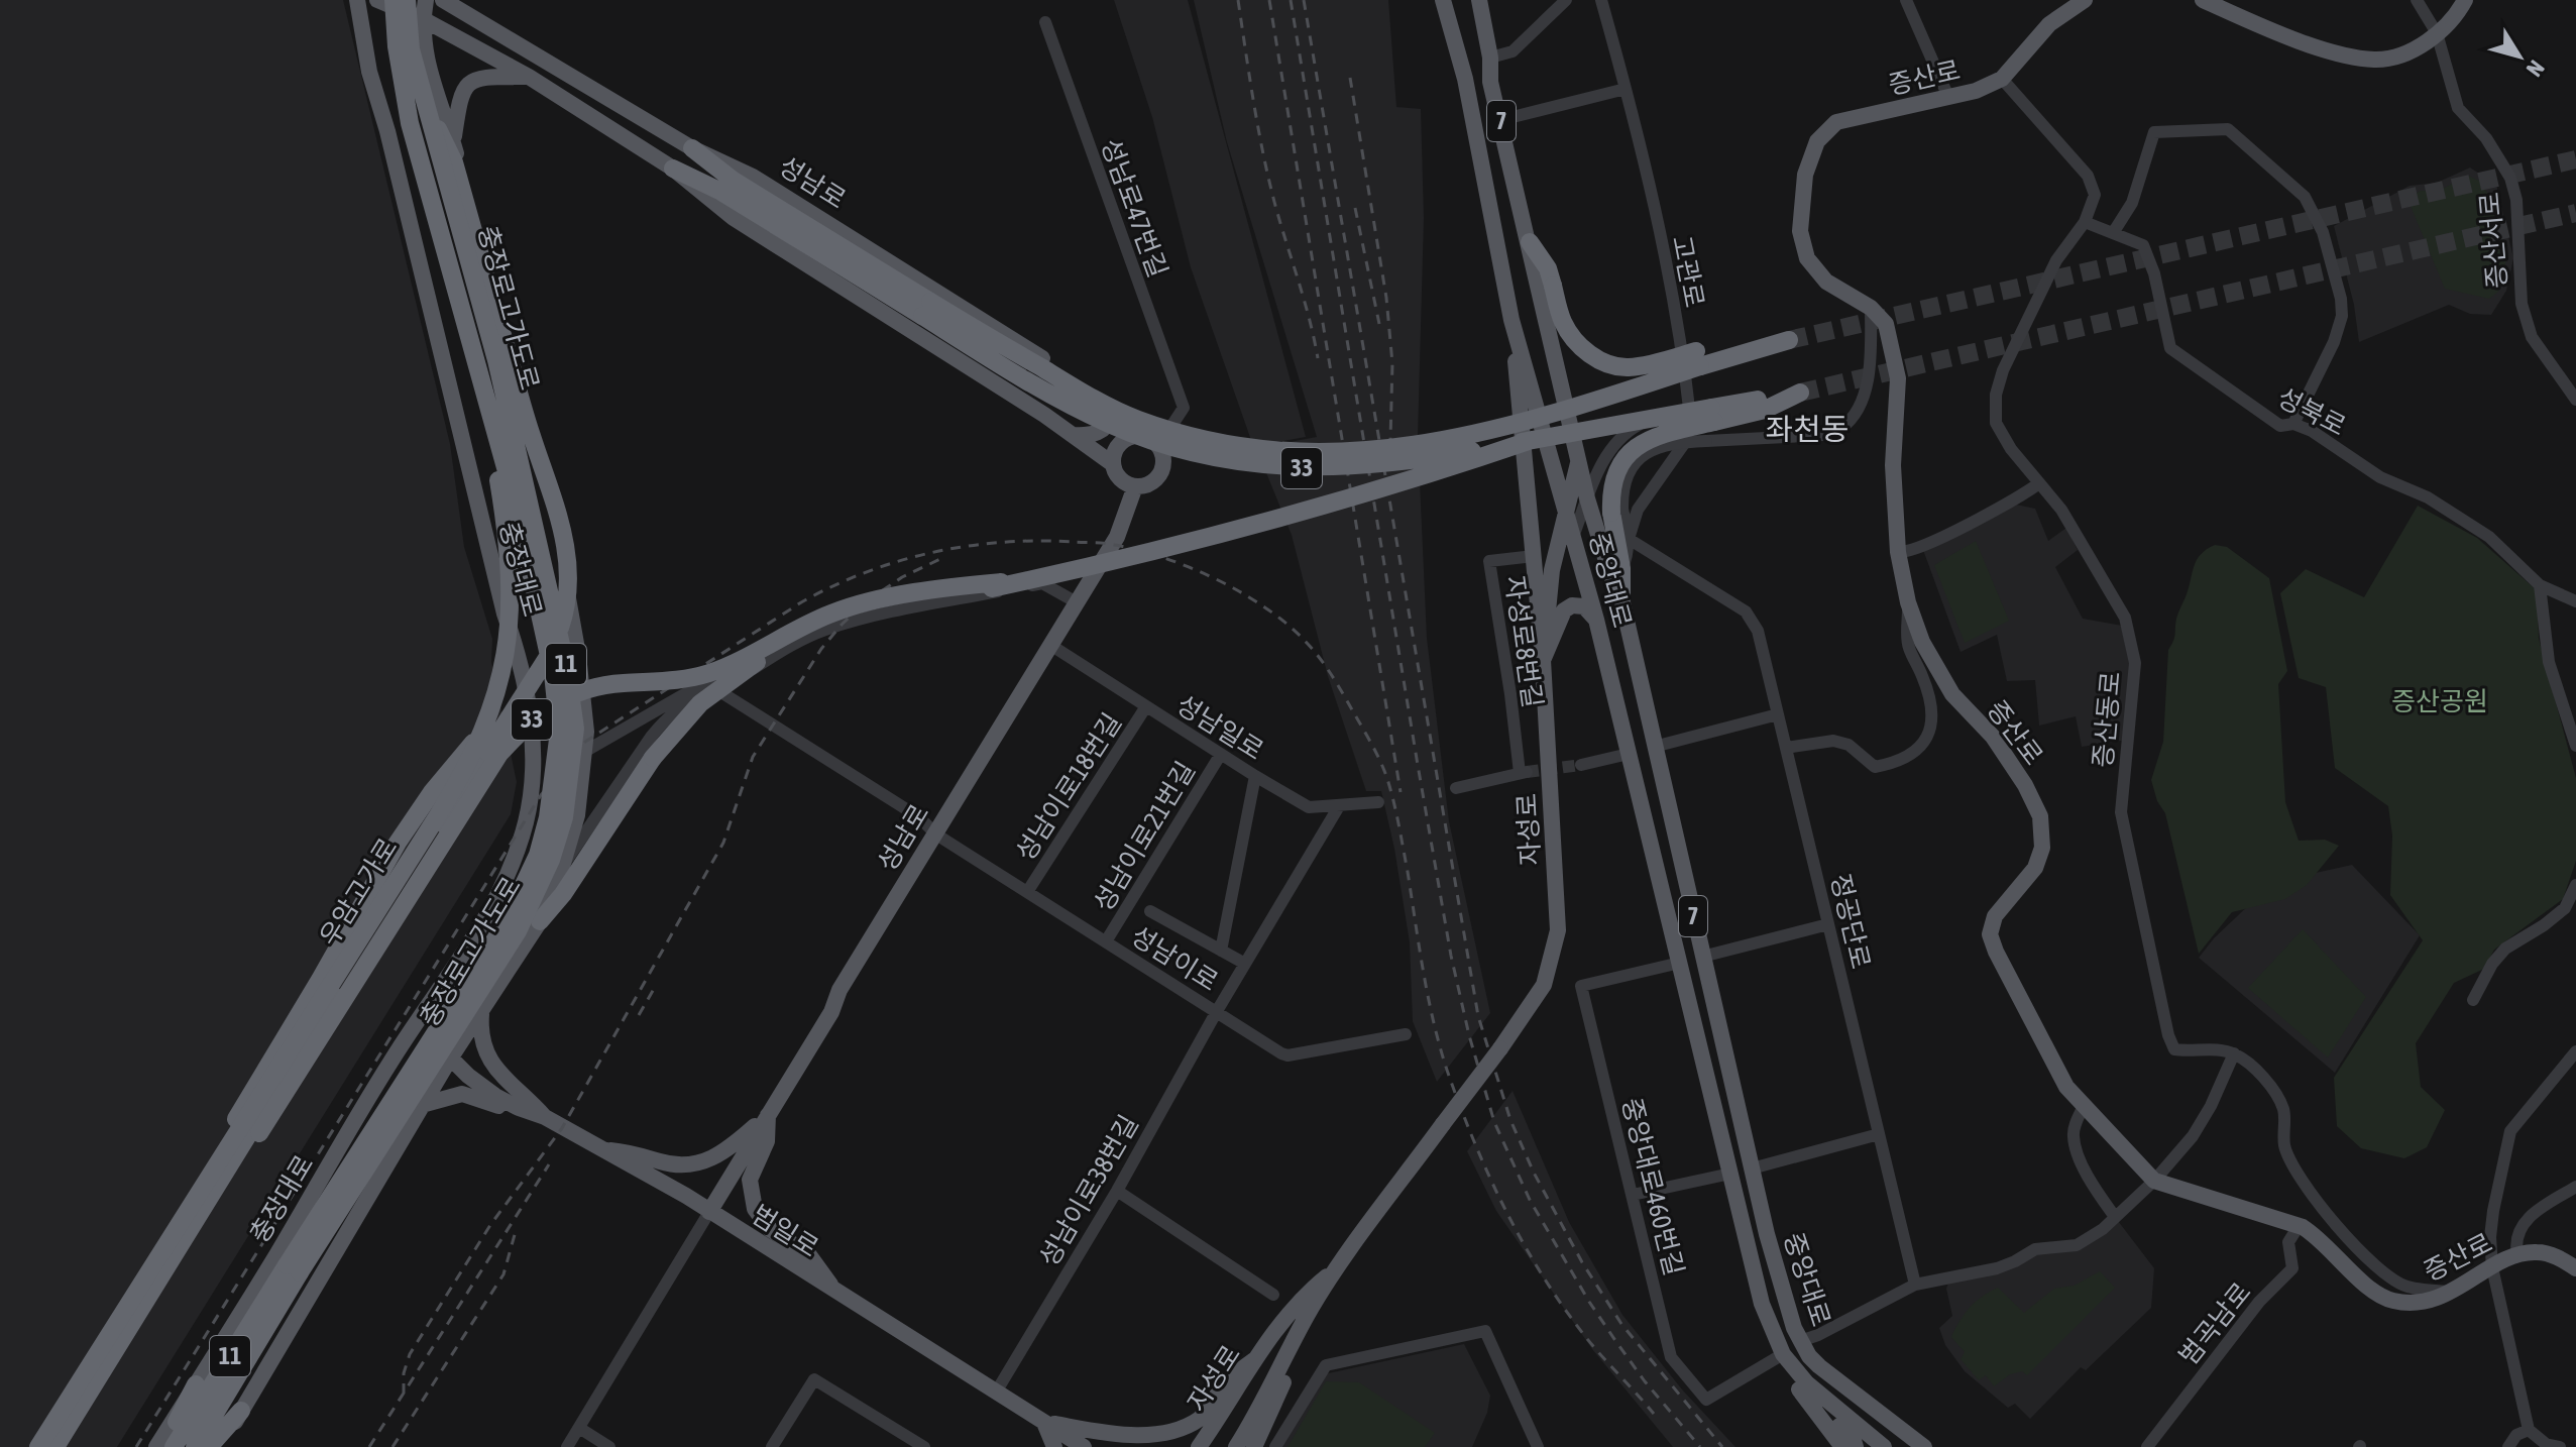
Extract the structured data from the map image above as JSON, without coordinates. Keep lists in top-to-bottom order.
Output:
{
  "streets": {
    "highway": [
      "성남로",
      "충장로고가도로",
      "33",
      "11",
      "우암고가로"
    ],
    "main road": [
      "증산로",
      "7",
      "충장대로",
      "중앙대로",
      "자성로",
      "범일로"
    ],
    "street": [
      "성남로47번길",
      "증산서로",
      "고관로",
      "성북로",
      "자성로8번길",
      "증산동로",
      "성남일로",
      "성남이로18번길",
      "성남이로21번길",
      "정공단로",
      "성남이로",
      "중앙대로460번길",
      "성남이로38번길",
      "범곡남로"
    ]
  },
  "crossings": [
    ["증산로", "증산동로"],
    ["증산로", "범곡남로"],
    ["성남로", "성남로47번길"],
    ["성남로", "33"],
    ["성남로", "성남일로"],
    ["성남로", "성남이로"],
    ["성남로", "범일로"],
    ["고관로", "정공단로"],
    ["충장로고가도로", "33"],
    ["충장로고가도로", "우암고가로"],
    ["성북로", "증산동로"],
    ["33", "충장대로"],
    ["33", "우암고가로"],
    ["중앙대로", "자성로"],
    ["중앙대로", "중앙대로460번길"],
    ["자성로8번길", "자성로"],
    ["성남일로", "성남이로18번길"],
    ["성남일로", "성남이로21번길"],
    ["성남일로", "성남이로38번길"],
    ["성남이로18번길", "성남이로"],
    ["성남이로21번길", "성남이로"],
    ["성남이로", "성남이로38번길"],
    ["성남이로38번길", "범일로"]
  ],
  "districts": ["좌천동"],
  "parks": ["증산공원"],
  "north": "bottom right"
}
